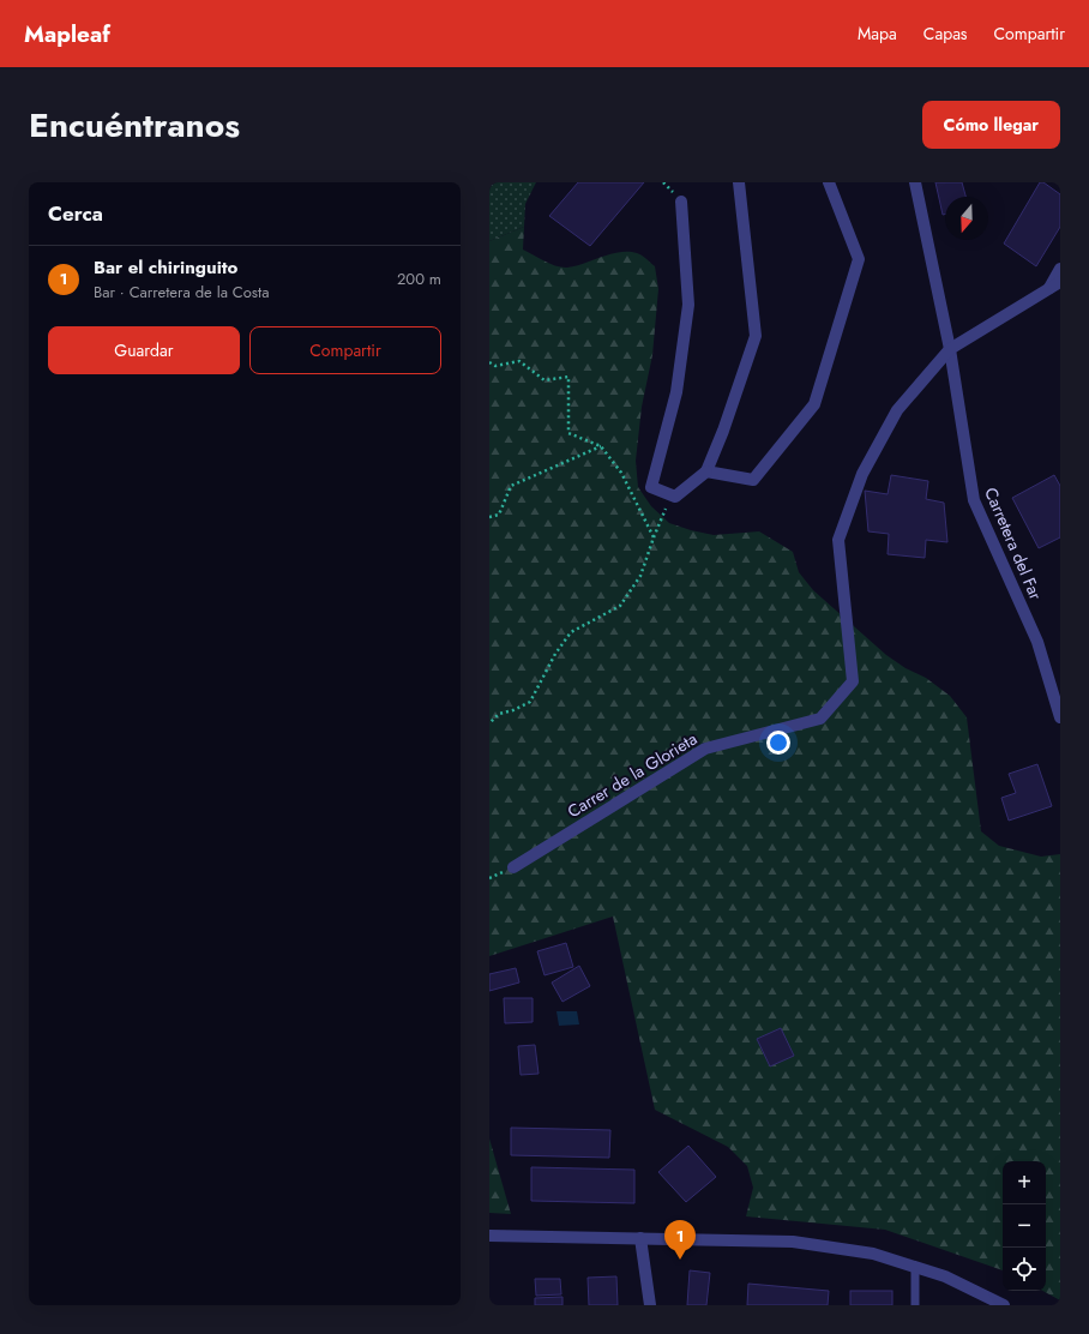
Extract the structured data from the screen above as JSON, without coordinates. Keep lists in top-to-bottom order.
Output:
{
  "streets": {
    "street": ["Carretera del Far", "Carrer de la Glorieta"]
  },
  "crossings": [
    ["Carretera del Far", "Carrer de la Glorieta"]
  ],
  "north": "bottom",
  "page": {
    "header": "Mapleaf",
    "nav": ["Mapa", "Capas", "Compartir"],
    "title": "Encuéntranos",
    "buttons": [
      "Cómo llegar",
      ["Guardar", "Compartir"]
    ],
    "heading": "Cerca",
    "list": [
      {
        "mark": "1",
        "name": "Bar el chiringuito",
        "note": "Bar · Carretera de la Costa",
        "value": "200 m"
      }
    ],
    "map_buttons": ["+", "−"],
    "pins": "1"
  }
}
